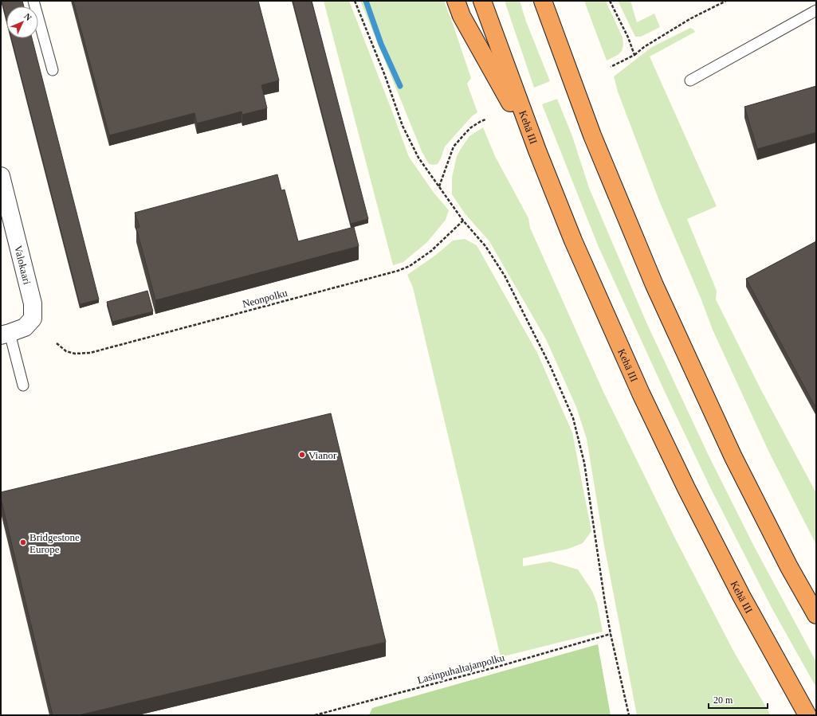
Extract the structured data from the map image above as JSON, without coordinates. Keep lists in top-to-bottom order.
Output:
{
  "streets": {
    "highway": ["Kehä III"],
    "street": ["Valokaari"],
    "path": ["Neonpolku", "Lasinpuhaltajanpolku"]
  },
  "places": ["Vianor", "Bridgestone Europe"],
  "scale_bar": "20 m",
  "north": "top right"
}
